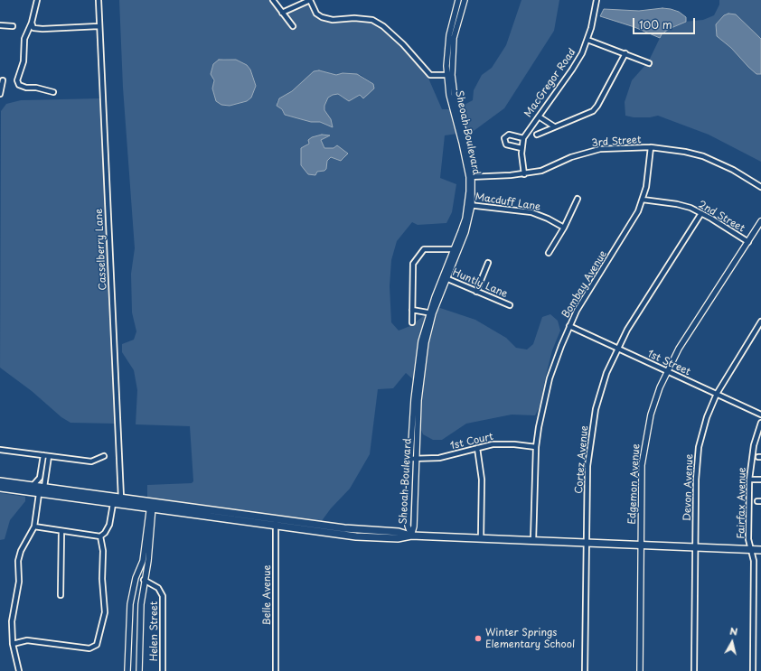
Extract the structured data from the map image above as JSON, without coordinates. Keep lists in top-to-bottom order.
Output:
{
  "streets": {
    "street": [
      "MacGregor Road",
      "Sheoah Boulevard",
      "3rd Street",
      "Macduff Lane",
      "2nd Street",
      "Casselberry Lane",
      "Huntly Lane",
      "Bombay Avenue",
      "1st Street",
      "1st Court",
      "Cortez Avenue",
      "Edgemon Avenue",
      "Devon Avenue",
      "Fairfax Avenue",
      "Belle Avenue",
      "Helen Street"
    ]
  },
  "crossings": [
    ["MacGregor Road", "3rd Street"],
    ["Sheoah Boulevard", "3rd Street"],
    ["Sheoah Boulevard", "Macduff Lane"],
    ["Sheoah Boulevard", "Huntly Lane"],
    ["Sheoah Boulevard", "1st Court"],
    ["3rd Street", "Bombay Avenue"],
    ["2nd Street", "Bombay Avenue"],
    ["2nd Street", "Cortez Avenue"],
    ["2nd Street", "Edgemon Avenue"],
    ["Bombay Avenue", "1st Street"],
    ["Bombay Avenue", "1st Court"],
    ["1st Street", "Cortez Avenue"],
    ["1st Street", "Edgemon Avenue"],
    ["1st Street", "Devon Avenue"]
  ],
  "places": ["Winter Springs Elementary School"],
  "scale_bar": "100 m",
  "north": "top"
}
